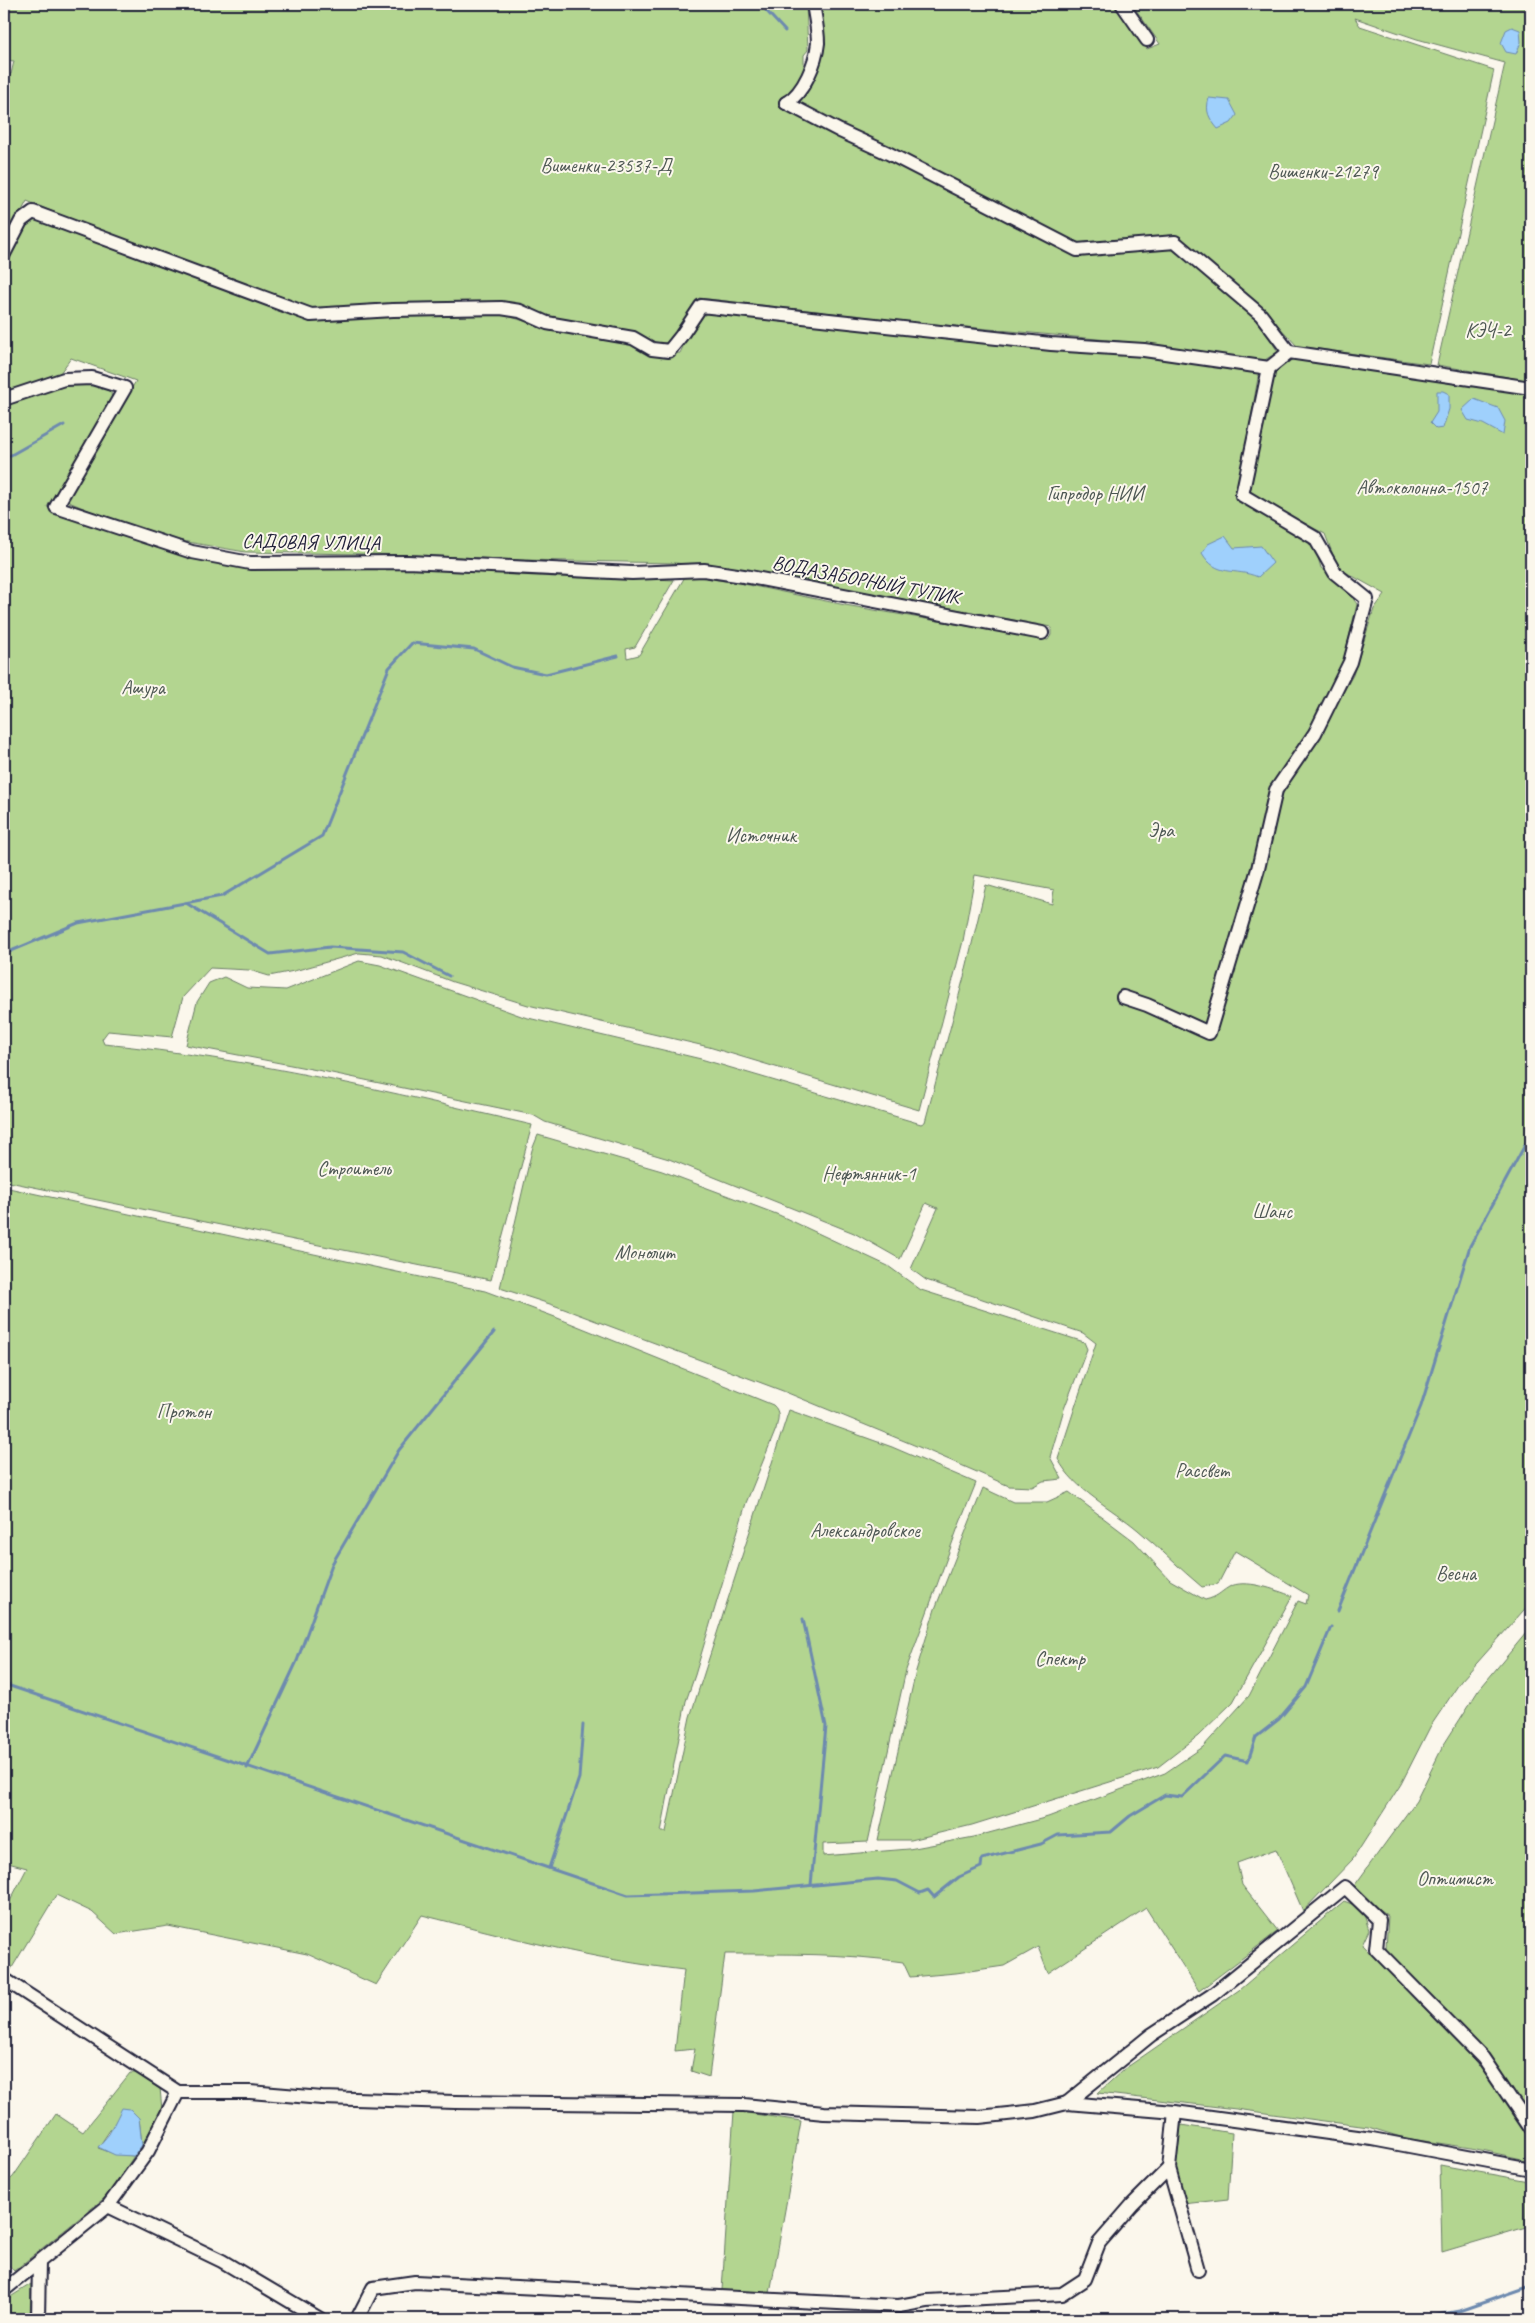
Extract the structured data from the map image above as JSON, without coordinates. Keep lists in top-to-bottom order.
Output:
{
  "streets": {
    "street": ["САДОВАЯ УЛИЦА", "ВОДАЗАБОРНЫЙ ТУПИК"]
  },
  "crossings": [
    ["САДОВАЯ УЛИЦА", "ВОДАЗАБОРНЫЙ ТУПИК"]
  ],
  "parks": [
    "Вишенки-23537-Д",
    "Вишенки-21279",
    "КЭЧ-2",
    "Автоколонна-1507",
    "Гипродор НИИ",
    "Ашура",
    "Эра",
    "Источник",
    "Строитель",
    "Нефтянник-1",
    "Шанс",
    "Монолит",
    "Протон",
    "Рассвет",
    "Александровское",
    "Весна",
    "Спектр",
    "Оптимист"
  ]
}
